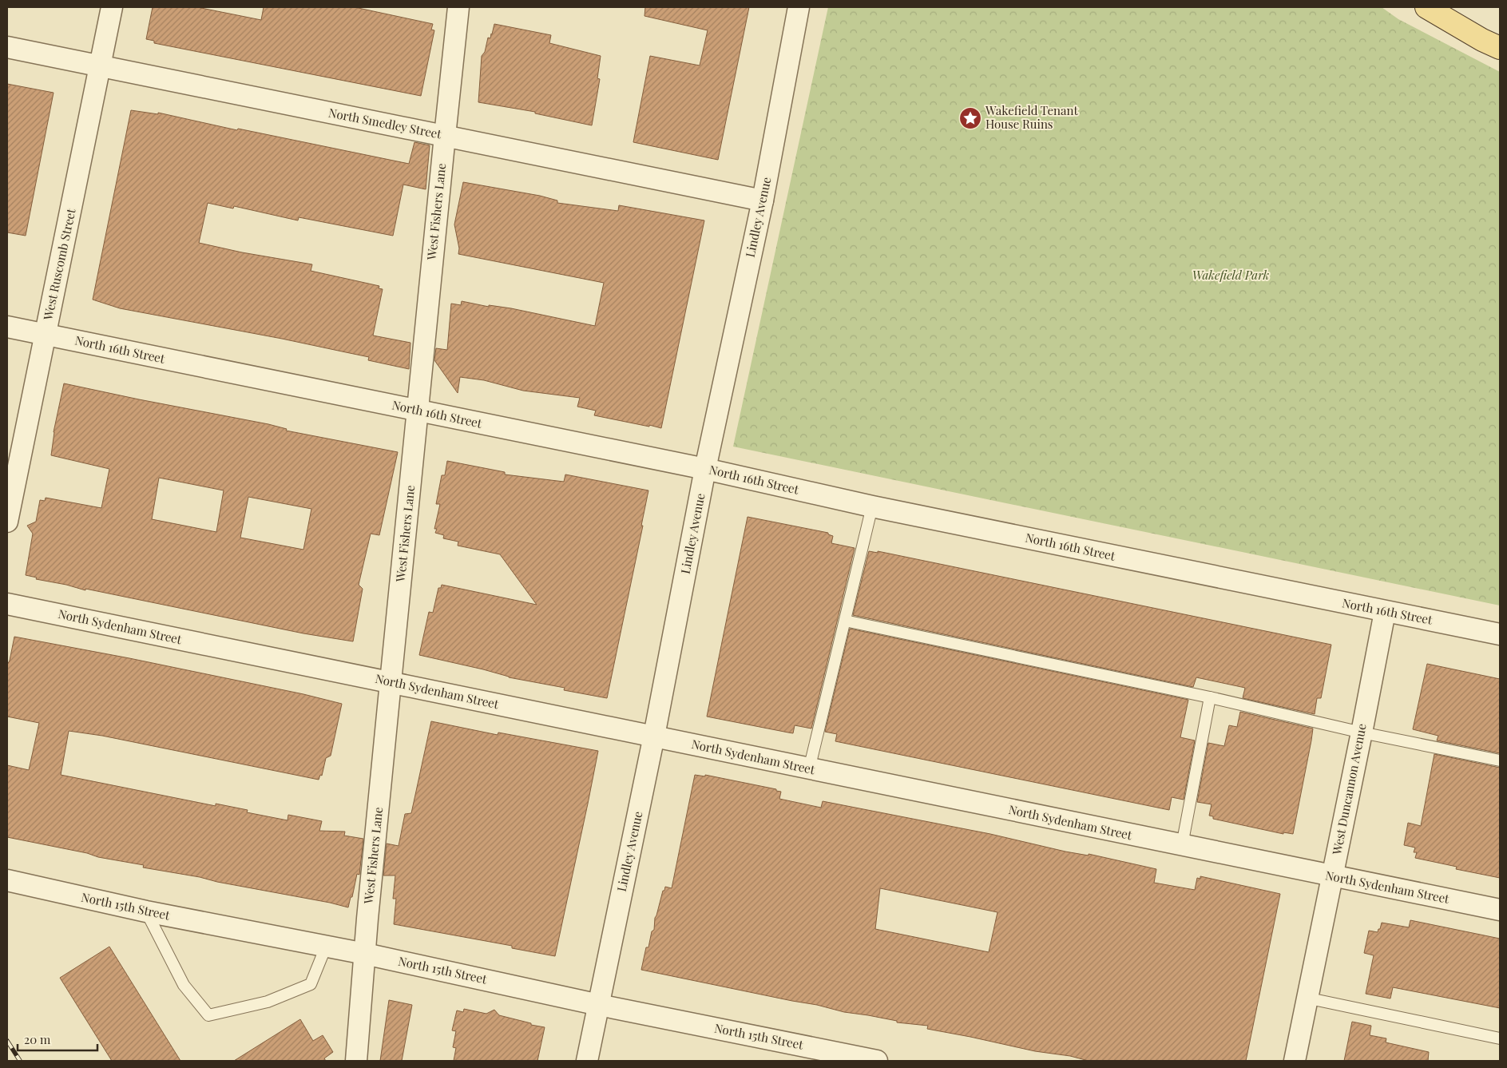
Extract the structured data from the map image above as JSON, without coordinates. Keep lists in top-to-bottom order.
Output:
{
  "streets": {
    "street": [
      "North Smedley Street",
      "West Fishers Lane",
      "Lindley Avenue",
      "West Ruscomb Street",
      "North 16th Street",
      "North Sydenham Street",
      "West Duncannon Avenue",
      "North 15th Street"
    ]
  },
  "crossings": [
    ["North Smedley Street", "West Fishers Lane"],
    ["North Smedley Street", "Lindley Avenue"],
    ["North Smedley Street", "West Ruscomb Street"],
    ["West Fishers Lane", "North 16th Street"],
    ["West Fishers Lane", "North Sydenham Street"],
    ["West Fishers Lane", "North 15th Street"],
    ["Lindley Avenue", "North 16th Street"],
    ["Lindley Avenue", "North Sydenham Street"],
    ["Lindley Avenue", "North 15th Street"],
    ["West Ruscomb Street", "North 16th Street"],
    ["North 16th Street", "West Duncannon Avenue"],
    ["North Sydenham Street", "West Duncannon Avenue"]
  ],
  "parks": ["Wakefield Park"],
  "places": {
    "place": ["Wakefield Tenant House Ruins"]
  },
  "scale_bar": "20 m"
}
